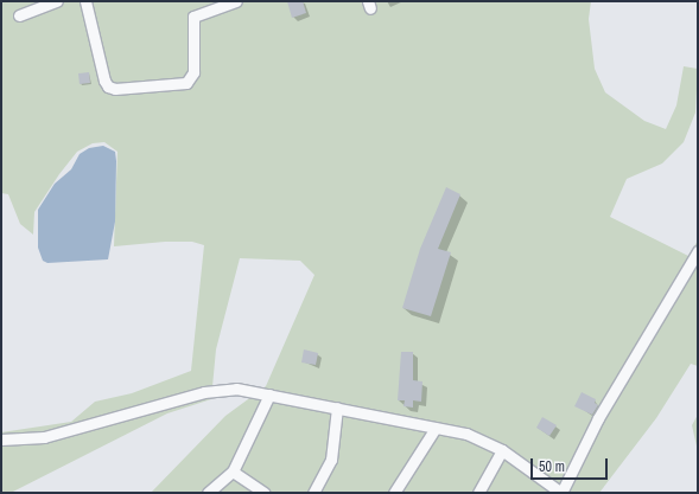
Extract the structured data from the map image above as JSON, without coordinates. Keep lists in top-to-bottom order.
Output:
{
  "scale_bar": "50 m"
}
